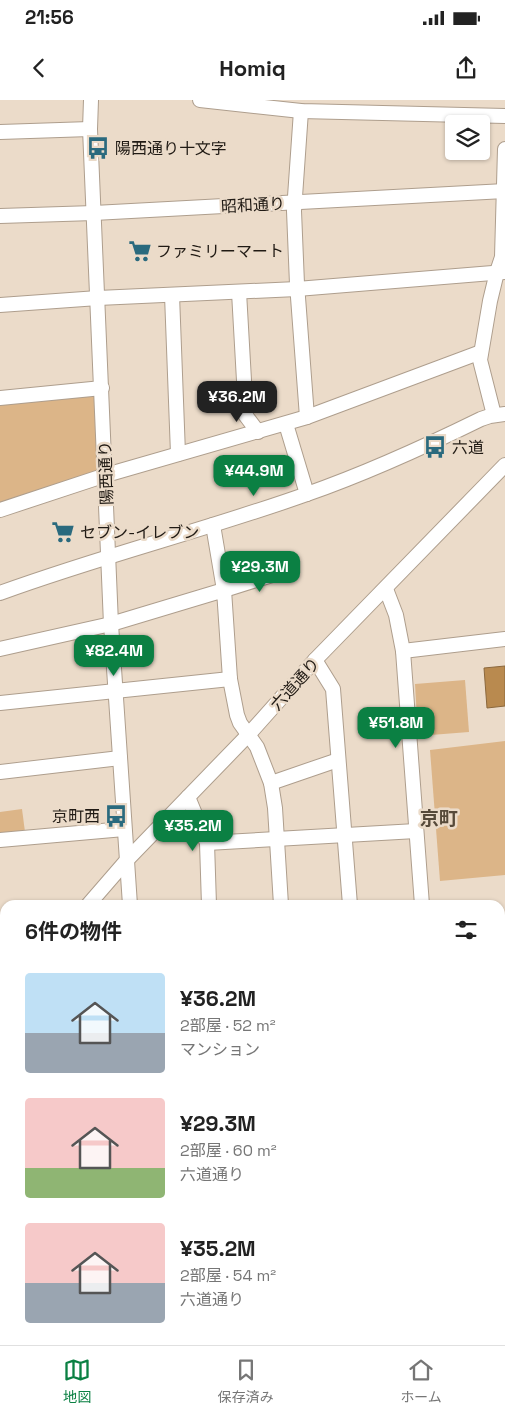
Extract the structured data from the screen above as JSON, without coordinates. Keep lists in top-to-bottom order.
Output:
{
  "streets": {
    "street": ["昭和通り", "陽西通り", "六道通り"]
  },
  "crossings": [
    ["昭和通り", "陽西通り"],
    ["陽西通り", "六道通り"]
  ],
  "districts": ["京町"],
  "places": {
    "bus stop": ["陽西通り十文字", "六道", "京町西"],
    "supermarket": ["ファミリーマート", "セブン-イレブン"]
  },
  "page": {
    "status": "21:56",
    "header": "Homiq",
    "price": [
      "¥36.2M",
      "¥44.9M",
      "¥29.3M",
      "¥82.4M",
      "¥51.8M",
      "¥35.2M"
    ],
    "heading": "6件の物件",
    "list": [
      {
        "name": "¥36.2M",
        "note": "2部屋 · 52 m² · マンション"
      },
      {
        "name": "¥29.3M",
        "note": "2部屋 · 60 m² · 六道通り"
      },
      {
        "name": "¥35.2M",
        "note": "2部屋 · 54 m² · 六道通り"
      }
    ],
    "tabs": ["地図", "保存済み", "ホーム"]
  }
}
